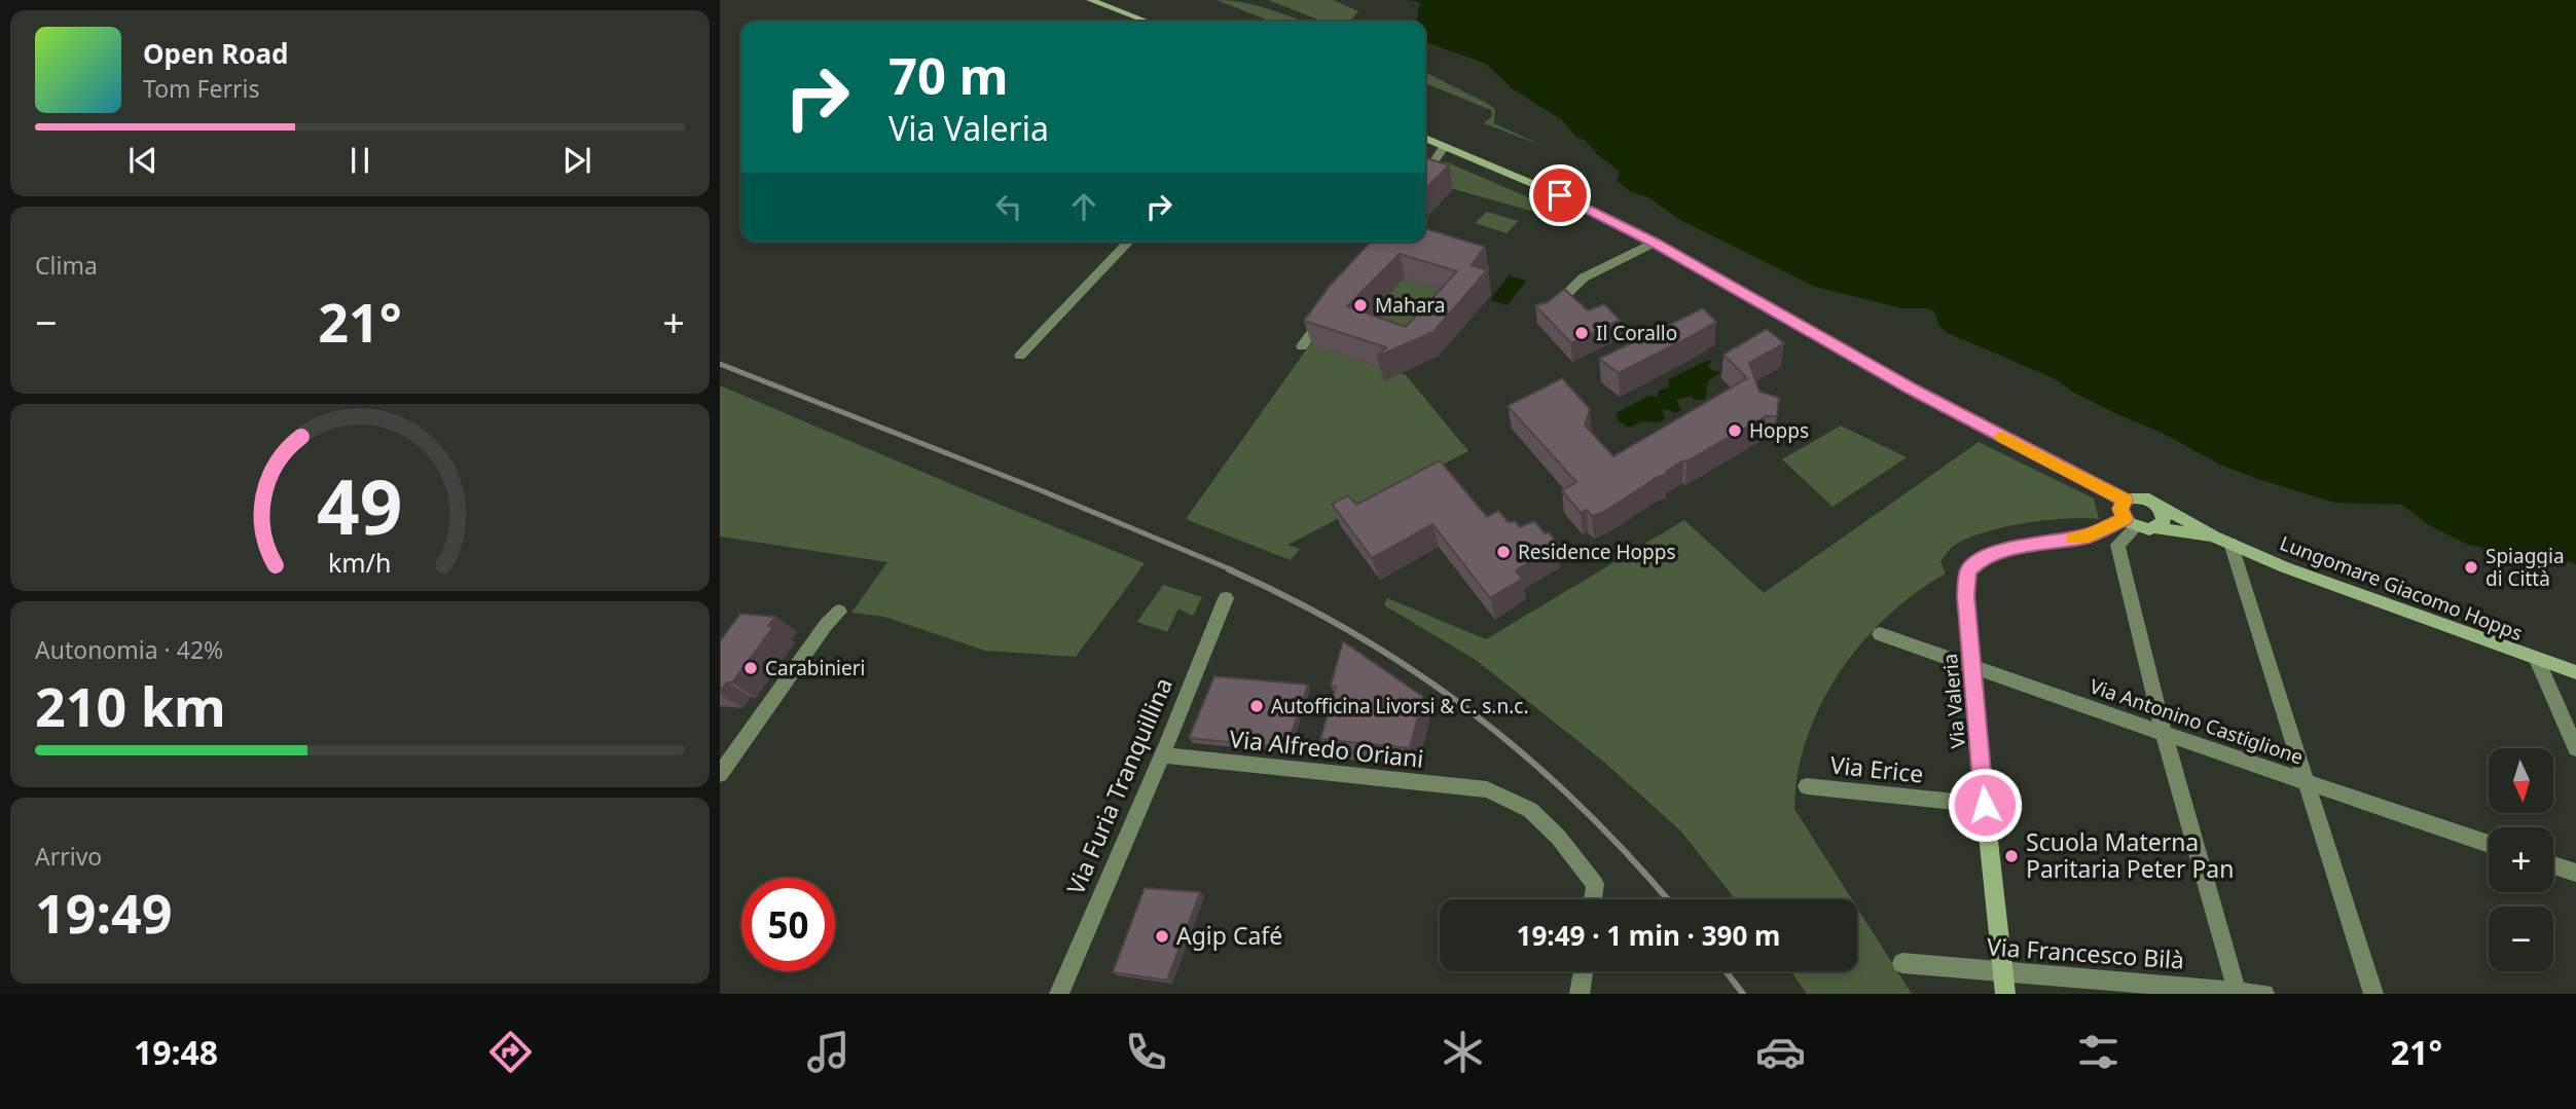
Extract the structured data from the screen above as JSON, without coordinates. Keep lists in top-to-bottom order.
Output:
{
  "streets": {
    "main road": ["Lungomare Giacomo Hopps", "Via Valeria"],
    "street": [
      "Via Antonino Castiglione",
      "Via Alfredo Oriani",
      "Via Erice",
      "Via Furia Tranquillina",
      "Via Francesco Bilà"
    ]
  },
  "crossings": [
    ["Lungomare Giacomo Hopps", "Via Valeria"],
    ["Via Valeria", "Via Antonino Castiglione"],
    ["Via Valeria", "Via Erice"],
    ["Via Valeria", "Via Francesco Bilà"],
    ["Via Alfredo Oriani", "Via Furia Tranquillina"]
  ],
  "places": [
    "Mahara",
    "Il Corallo",
    "Hopps",
    "Residence Hopps",
    "Spiaggia di Città",
    "Carabinieri",
    "Autofficina Livorsi & C. s.n.c.",
    "Scuola Materna Paritaria Peter Pan",
    "Agip Café"
  ],
  "north": "bottom",
  "page": {
    "turn": ["70 m", "Via Valeria"],
    "song": ["Open Road", "Tom Ferris"],
    "tile": [
      "Clima",
      ["Autonomia · 42%", "210 km"],
      ["Arrivo", "19:49"]
    ],
    "heat": ["−", "21°", "+"],
    "map_buttons": ["+", "−"],
    "limit": "50",
    "trip": "19:49 · 1 min · 390 m",
    "tabs": ["19:48", "21°"],
    "gauge": ["49", "km/h"]
  }
}
